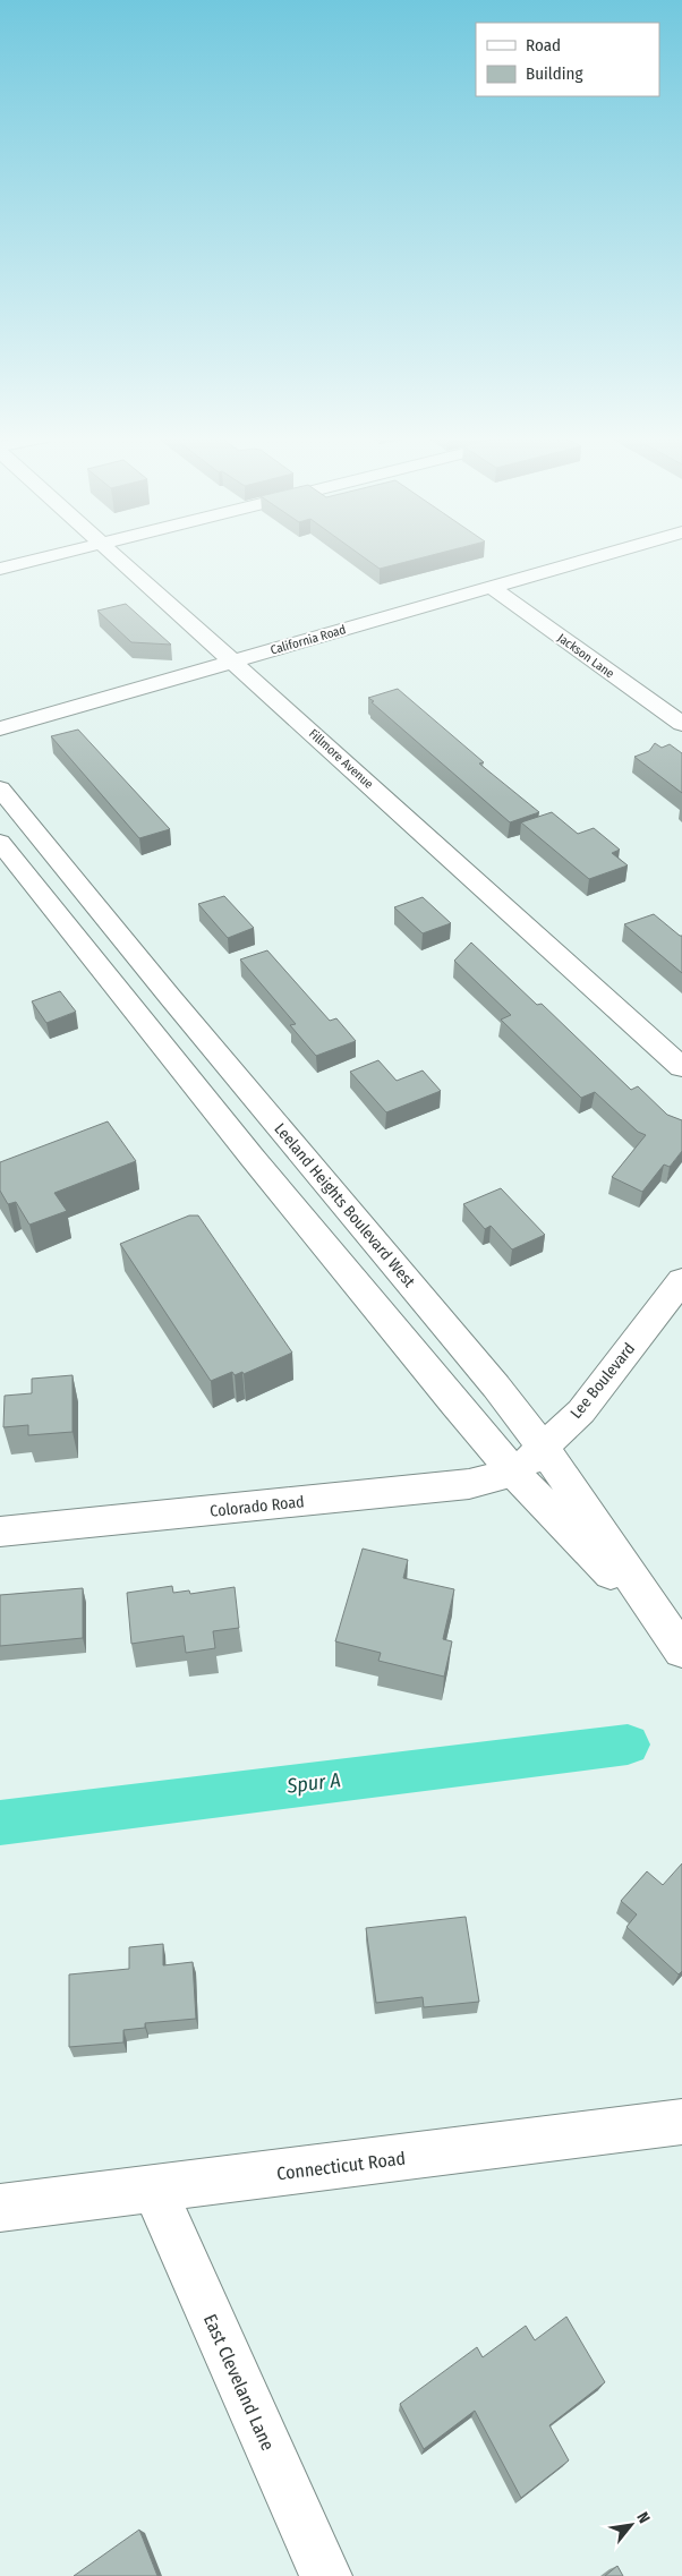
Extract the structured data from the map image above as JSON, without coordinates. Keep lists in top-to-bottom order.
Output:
{
  "streets": {
    "street": [
      "California Road",
      "Jackson Lane",
      "Fillmore Avenue",
      "Leeland Heights Boulevard West",
      "Lee Boulevard",
      "Colorado Road",
      "Connecticut Road",
      "East Cleveland Lane"
    ]
  },
  "crossings": [
    ["California Road", "Jackson Lane"],
    ["California Road", "Fillmore Avenue"],
    ["Leeland Heights Boulevard West", "Lee Boulevard"],
    ["Leeland Heights Boulevard West", "Colorado Road"],
    ["Lee Boulevard", "Colorado Road"],
    ["Connecticut Road", "East Cleveland Lane"]
  ],
  "water": ["Spur A"],
  "legend": ["Road", "Building"],
  "north": "top right"
}
